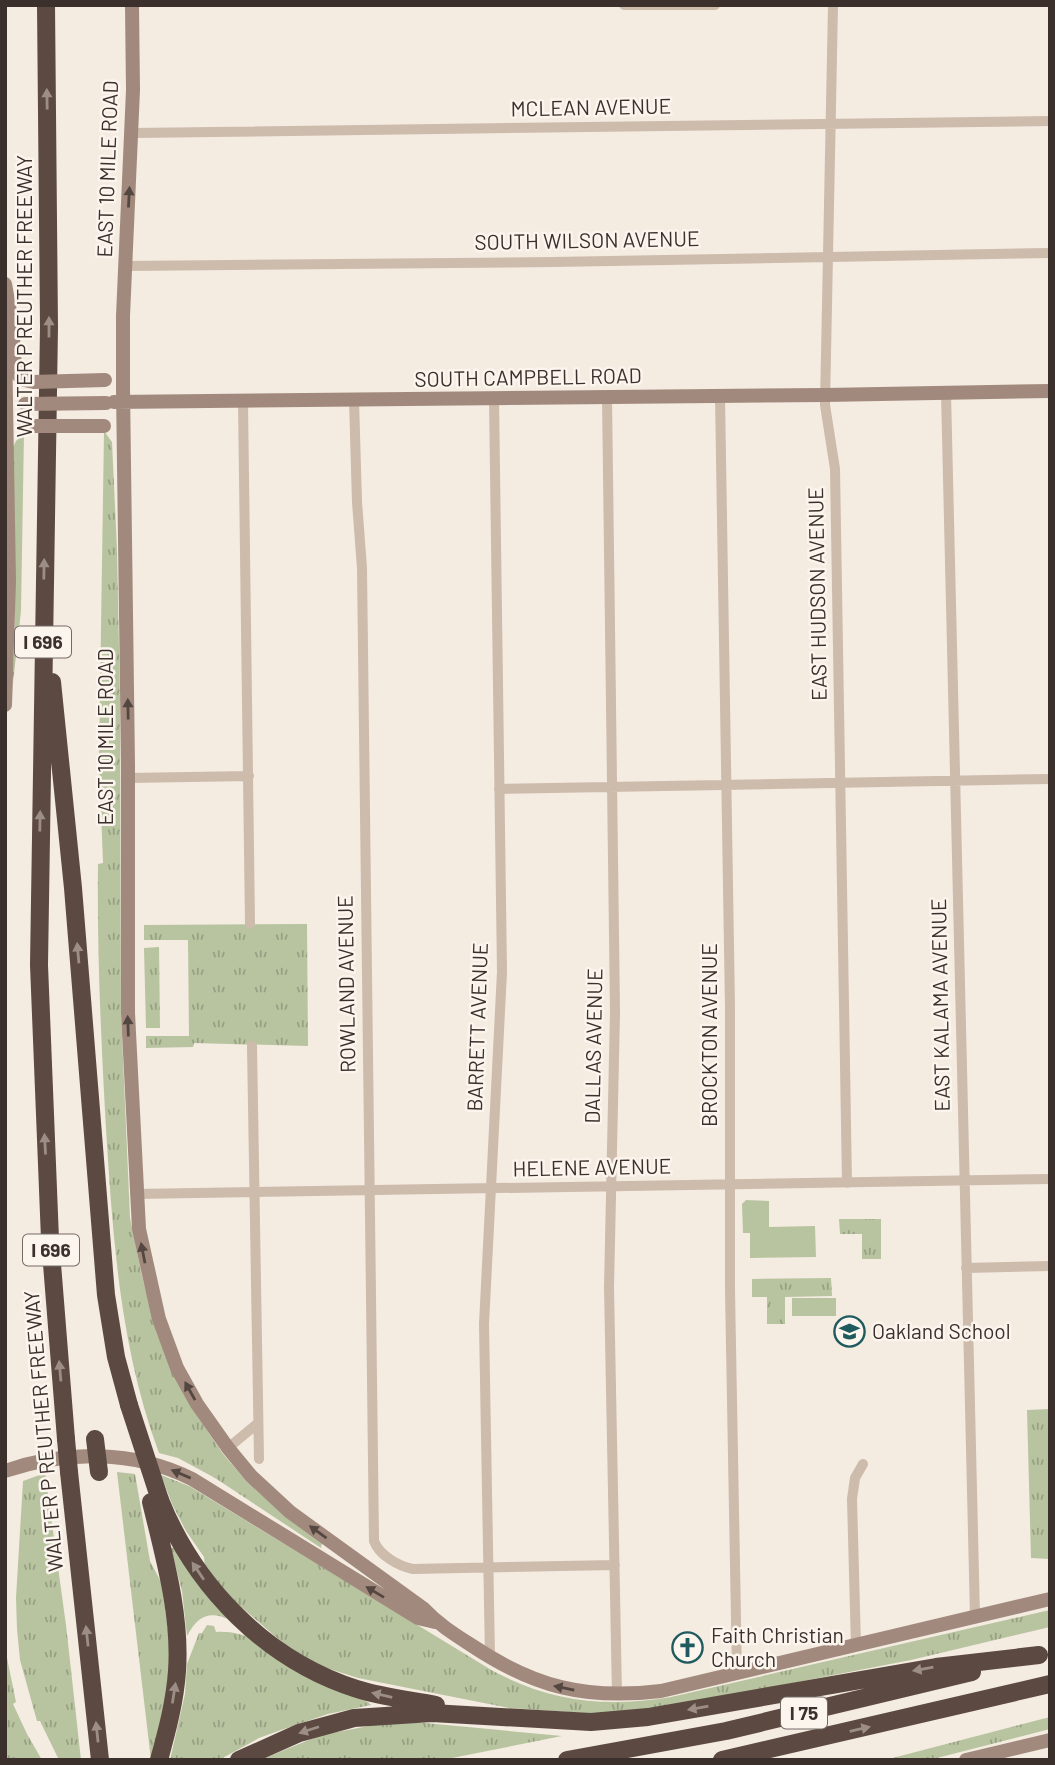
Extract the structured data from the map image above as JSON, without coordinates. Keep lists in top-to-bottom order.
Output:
{
  "streets": {
    "highway": ["WALTER P REUTHER FREEWAY", "I 696", "I 75"],
    "main road": ["EAST 10 MILE ROAD", "SOUTH CAMPBELL ROAD"],
    "street": [
      "MCLEAN AVENUE",
      "SOUTH WILSON AVENUE",
      "EAST HUDSON AVENUE",
      "ROWLAND AVENUE",
      "EAST KALAMA AVENUE",
      "BARRETT AVENUE",
      "BROCKTON AVENUE",
      "DALLAS AVENUE",
      "HELENE AVENUE"
    ]
  },
  "crossings": [
    ["MCLEAN AVENUE", "EAST 10 MILE ROAD"],
    ["MCLEAN AVENUE", "EAST HUDSON AVENUE"],
    ["EAST 10 MILE ROAD", "SOUTH WILSON AVENUE"],
    ["EAST 10 MILE ROAD", "SOUTH CAMPBELL ROAD"],
    ["EAST 10 MILE ROAD", "HELENE AVENUE"],
    ["SOUTH WILSON AVENUE", "EAST HUDSON AVENUE"],
    ["SOUTH CAMPBELL ROAD", "EAST HUDSON AVENUE"],
    ["SOUTH CAMPBELL ROAD", "ROWLAND AVENUE"],
    ["SOUTH CAMPBELL ROAD", "EAST KALAMA AVENUE"],
    ["SOUTH CAMPBELL ROAD", "BARRETT AVENUE"],
    ["SOUTH CAMPBELL ROAD", "BROCKTON AVENUE"],
    ["SOUTH CAMPBELL ROAD", "DALLAS AVENUE"],
    ["EAST HUDSON AVENUE", "HELENE AVENUE"],
    ["ROWLAND AVENUE", "BARRETT AVENUE"],
    ["ROWLAND AVENUE", "HELENE AVENUE"],
    ["EAST KALAMA AVENUE", "HELENE AVENUE"],
    ["BARRETT AVENUE", "HELENE AVENUE"],
    ["BROCKTON AVENUE", "HELENE AVENUE"],
    ["DALLAS AVENUE", "HELENE AVENUE"]
  ],
  "one_way": ["EAST 10 MILE ROAD"],
  "places": {
    "school or university": ["Oakland School"],
    "church": ["Faith Christian Church"]
  }
}
